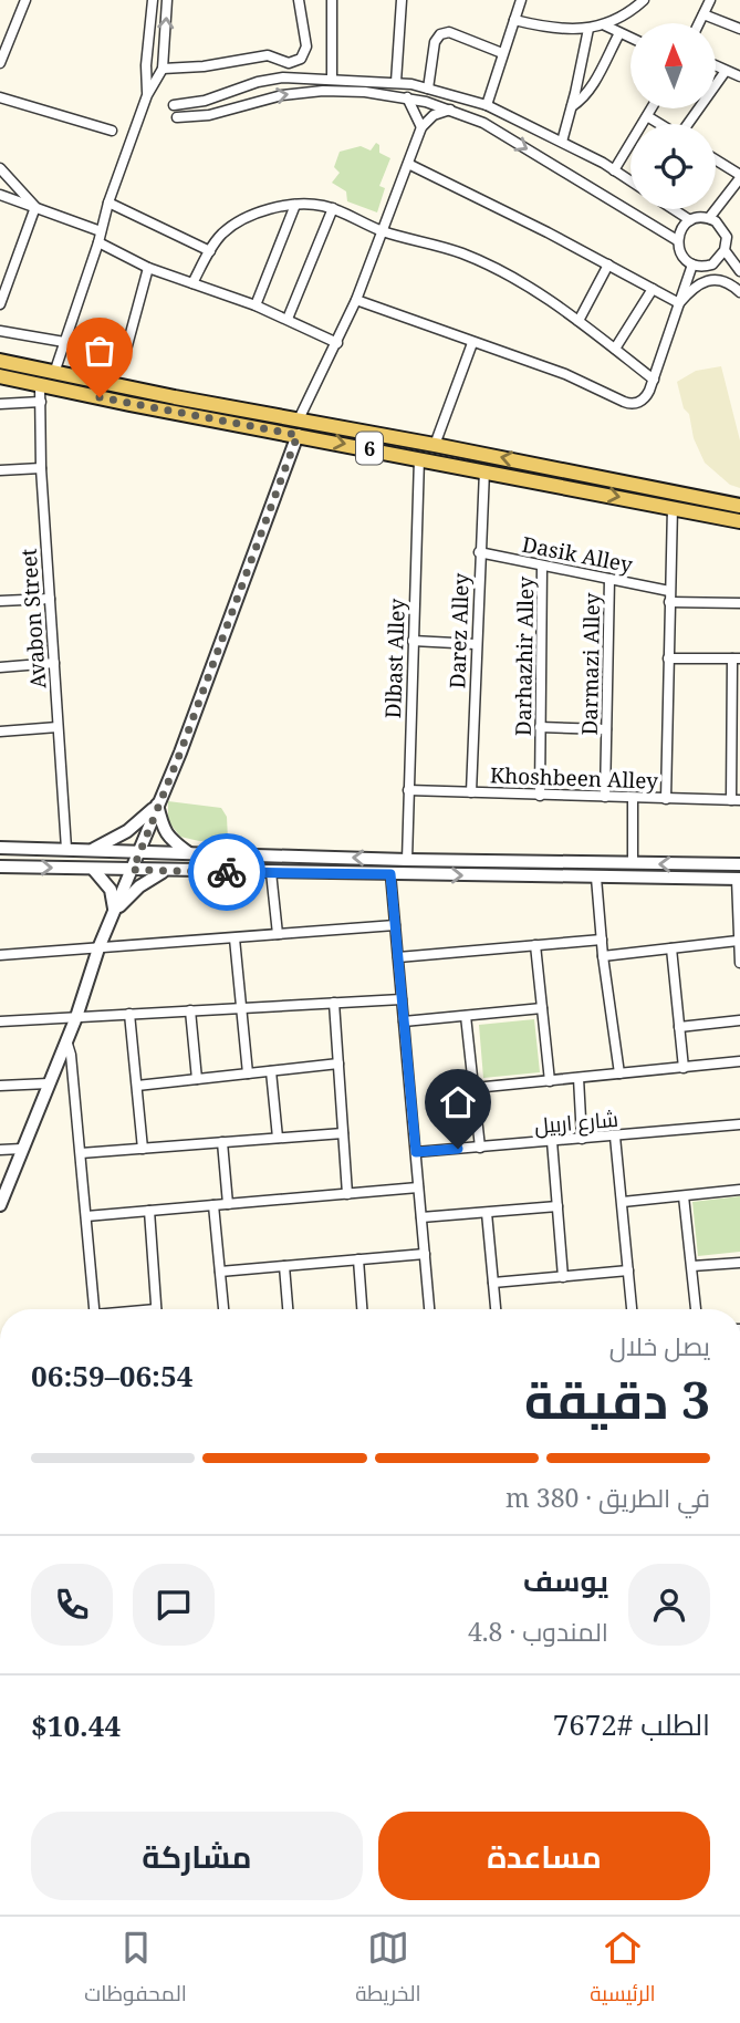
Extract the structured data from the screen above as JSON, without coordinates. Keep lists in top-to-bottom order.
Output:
{
  "streets": {
    "main road": ["6"],
    "street": [
      "Dasik Alley",
      "Avabon Street",
      "Darez Alley",
      "Darhazhir Alley",
      "Dlbast Alley",
      "Darmazi Alley",
      "Khoshbeen Alley",
      "شارع اربيل"
    ]
  },
  "crossings": [
    ["6", "Avabon Street"],
    ["6", "Darez Alley"],
    ["6", "Dlbast Alley"],
    ["Dasik Alley", "Darez Alley"],
    ["Dasik Alley", "Darhazhir Alley"],
    ["Dasik Alley", "Darmazi Alley"],
    ["Darez Alley", "Khoshbeen Alley"],
    ["Darhazhir Alley", "Khoshbeen Alley"],
    ["Dlbast Alley", "Khoshbeen Alley"],
    ["Darmazi Alley", "Khoshbeen Alley"]
  ],
  "north": "top",
  "page": {
    "heading": ["3 دقيقة", "يصل خلال", "06:54–06:59"],
    "panel": [
      "يوسف",
      "المندوب · 4.8",
      "الطلب #7672",
      "$10.44"
    ],
    "bar": "في الطريق · 380 m",
    "buttons": ["مساعدة", "مشاركة"],
    "tabs": ["الرئيسية", "الخريطة", "المحفوظات"]
  }
}
